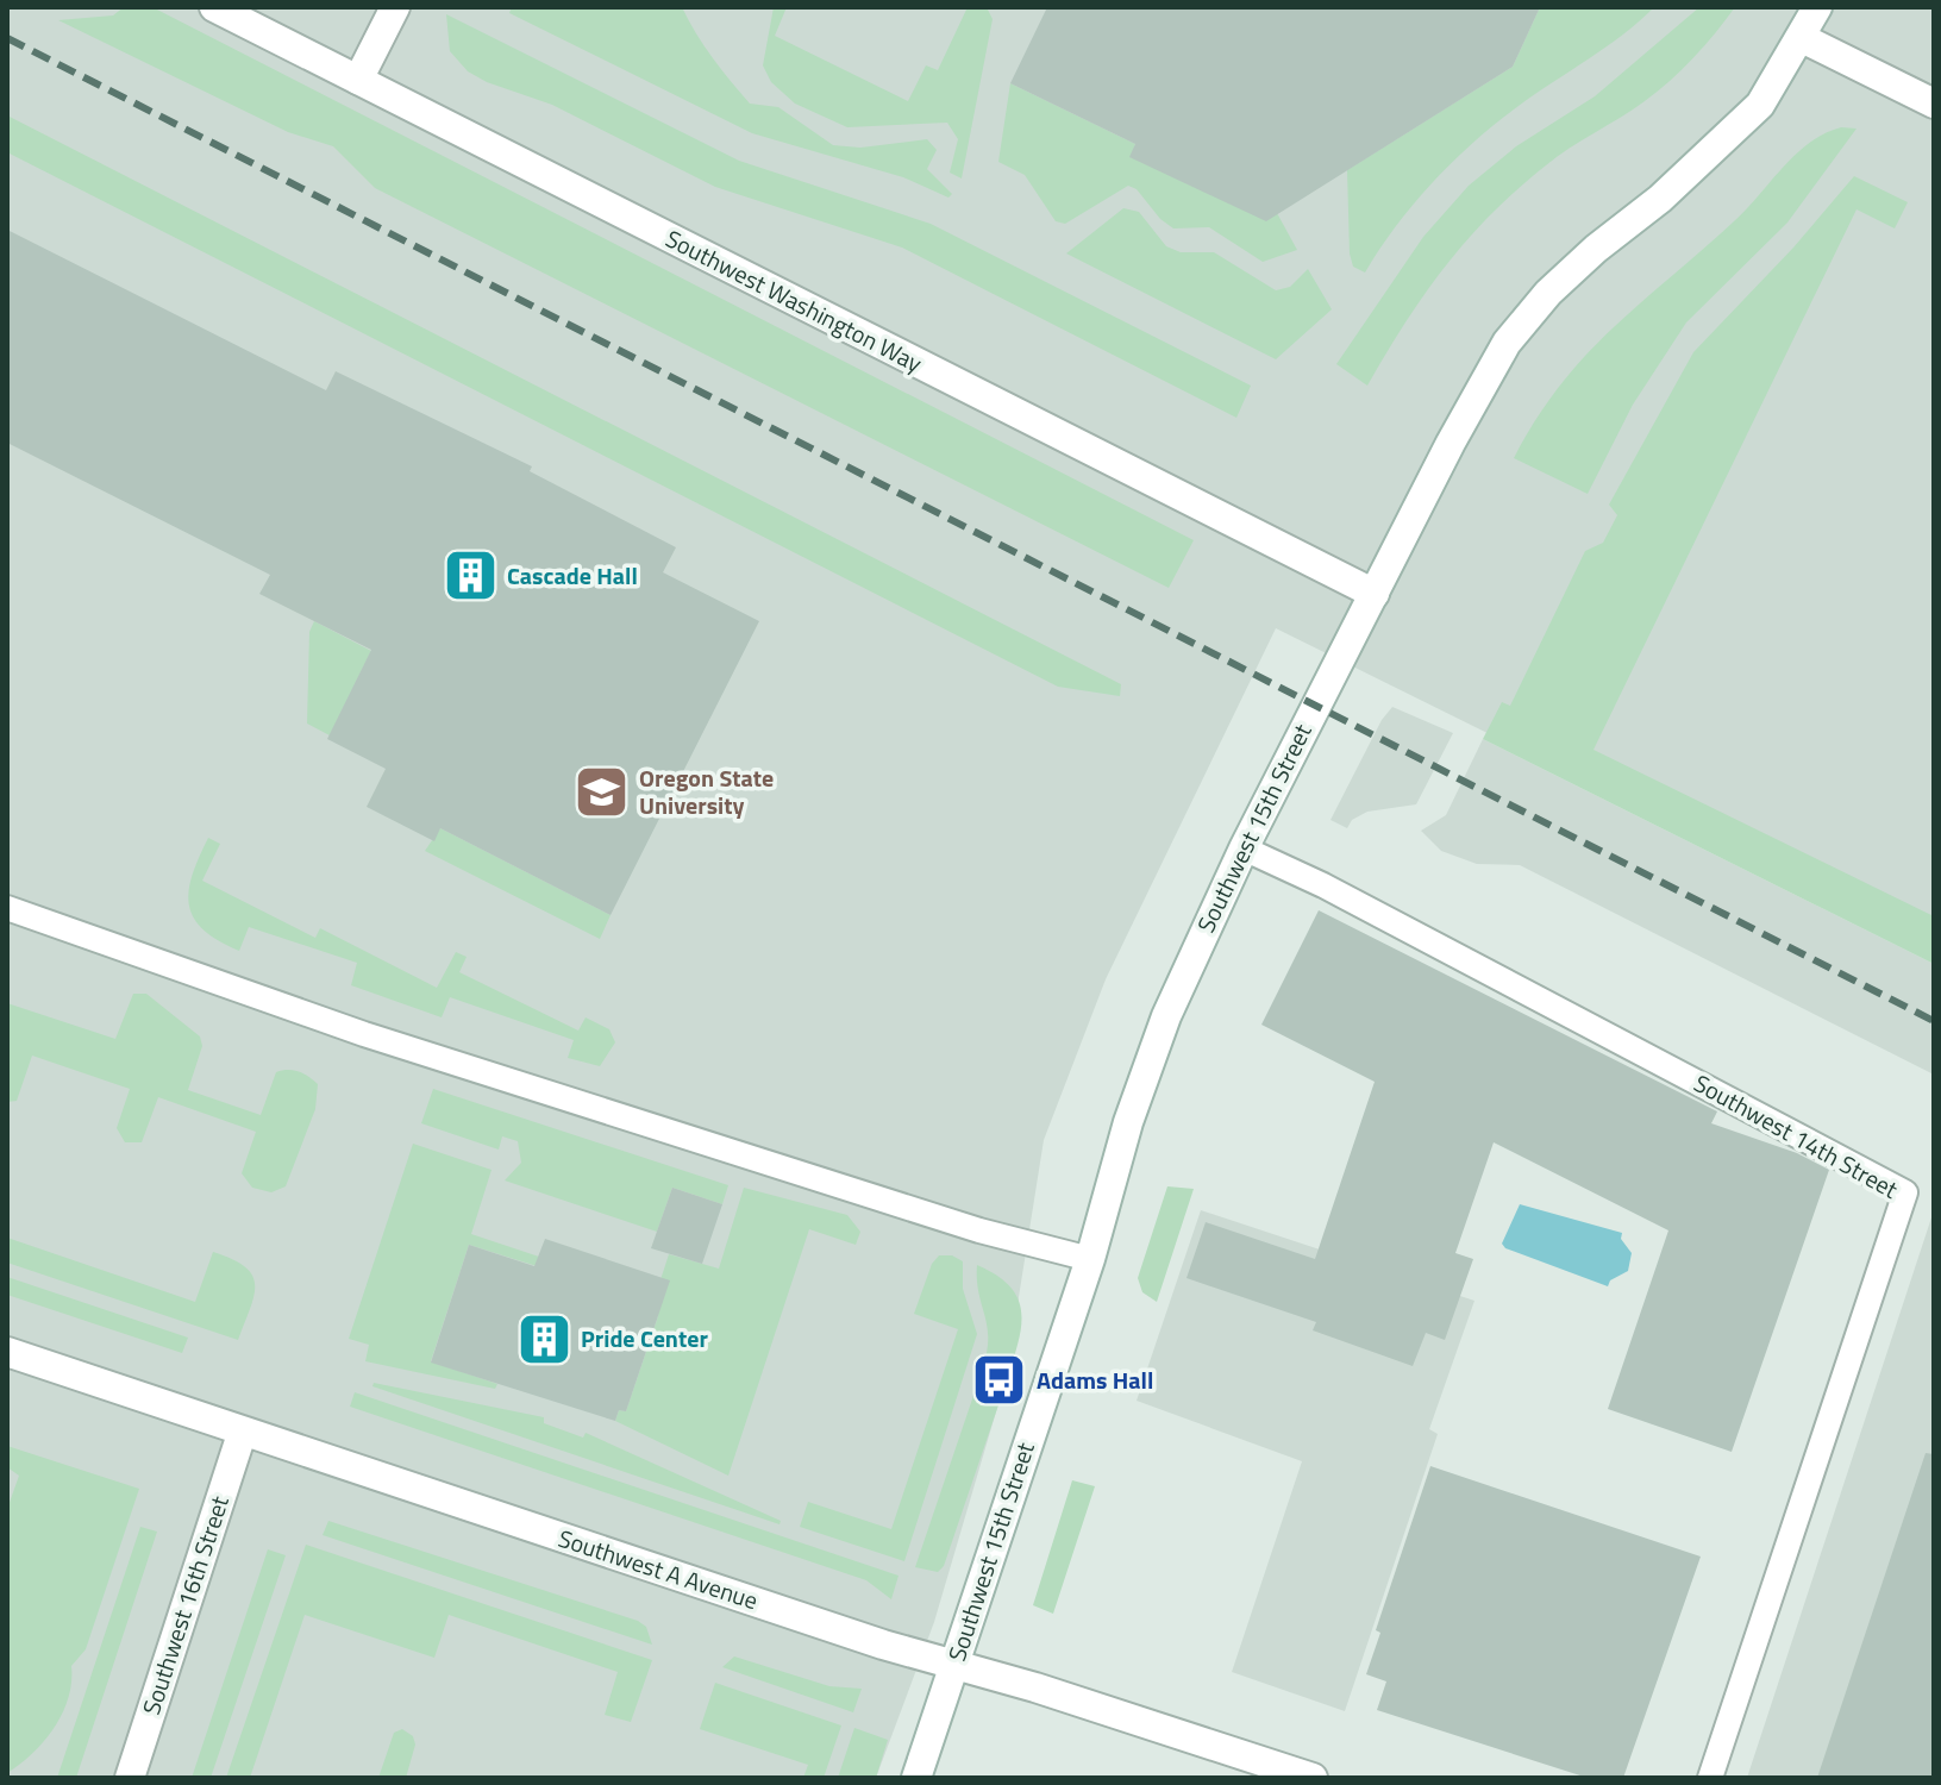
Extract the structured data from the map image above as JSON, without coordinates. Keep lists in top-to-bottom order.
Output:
{
  "streets": {
    "street": [
      "Southwest Washington Way",
      "Southwest 15th Street",
      "Southwest A Avenue",
      "Southwest 16th Street"
    ],
    "lane": ["Southwest 14th Street"]
  },
  "crossings": [
    ["Southwest Washington Way", "Southwest 15th Street"],
    ["Southwest 15th Street", "Southwest 14th Street"],
    ["Southwest 15th Street", "Southwest A Avenue"],
    ["Southwest A Avenue", "Southwest 16th Street"]
  ],
  "places": {
    "building": ["Cascade Hall", "Pride Center"],
    "school or university": ["Oregon State University"],
    "bus stop": ["Adams Hall"]
  }
}
